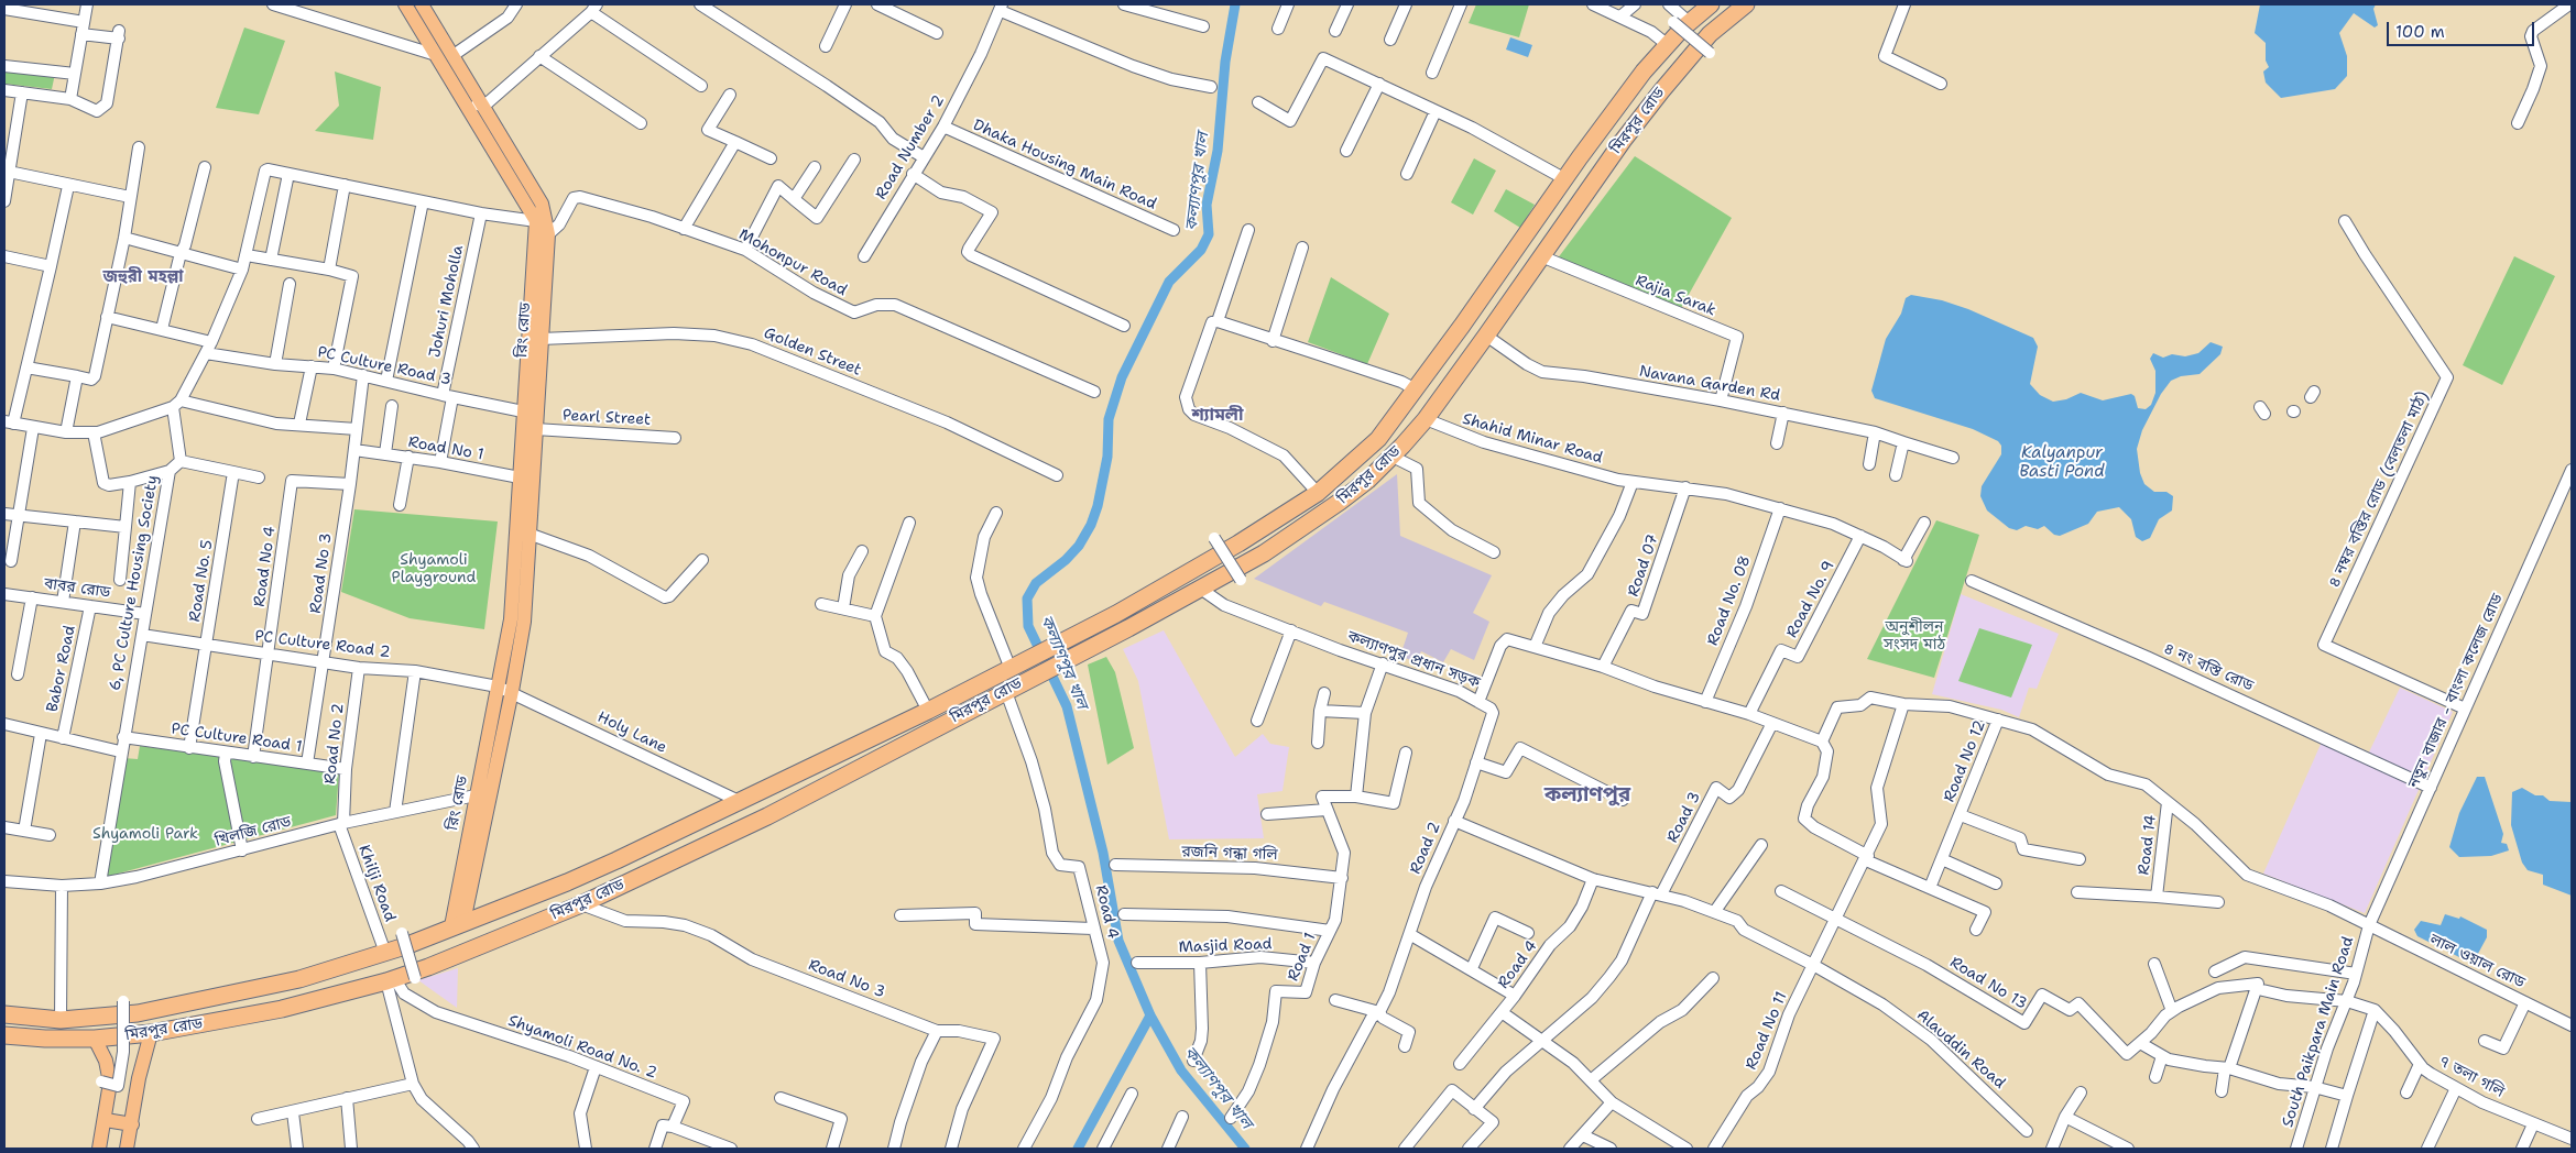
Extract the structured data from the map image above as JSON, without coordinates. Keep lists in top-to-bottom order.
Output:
{
  "streets": {
    "highway": ["মিরপুর রোড"],
    "main road": ["রিং রোড"],
    "street": [
      "Road Number 2",
      "Dhaka Housing Main Road",
      "Mohonpur Road",
      "Rajia Sarak",
      "Johuri Moholla",
      "Golden Street",
      "PC Culture Road 3",
      "Navana Garden Rd",
      "Pearl Street",
      "Shahid Minar Road",
      "Road No 1",
      "৪ নম্বর বস্তির রোড (বেলতলা মাঠ)",
      "Road 07",
      "Road No 4",
      "Road No 3",
      "Road No. 5",
      "6, PC Culture Housing Society",
      "বাবর রোড",
      "Road No. 9",
      "Road No. 08",
      "PC Culture Road 2",
      "কল্যাণপুর প্রধান সড়ক",
      "৪ নং বস্তি রোড",
      "Babor Road",
      "নতুন বাজার - বাংলা কলেজ রোড",
      "Holy Lane",
      "PC Culture Road 1",
      "Road No 2",
      "Road No 12",
      "Road 3",
      "খিলজি রোড",
      "Road 14",
      "Road 2",
      "রজনি গন্ধা গলি",
      "Khilji Road",
      "Road 4",
      "Masjid Road",
      "Road 1",
      "লাল ওয়াল রোড",
      "Road No 13",
      "Road No 11",
      "South Paikpara Main Road",
      "Shyamoli Road No. 2",
      "Alauddin Road",
      "৭ তলা গলি"
    ]
  },
  "crossings": [
    ["মিরপুর রোড", "Rajia Sarak"],
    ["মিরপুর রোড", "রিং রোড"],
    ["মিরপুর রোড", "Navana Garden Rd"],
    ["মিরপুর রোড", "Shahid Minar Road"],
    ["মিরপুর রোড", "Road No 3"],
    ["মিরপুর রোড", "কল্যাণপুর প্রধান সড়ক"],
    ["মিরপুর রোড", "Holy Lane"],
    ["মিরপুর রোড", "Khilji Road"],
    ["মিরপুর রোড", "Road 4"],
    ["মিরপুর রোড", "Shyamoli Road No. 2"],
    ["Road Number 2", "Dhaka Housing Main Road"],
    ["Mohonpur Road", "রিং রোড"],
    ["Rajia Sarak", "Navana Garden Rd"],
    ["Johuri Moholla", "PC Culture Road 3"],
    ["রিং রোড", "Golden Street"],
    ["রিং রোড", "PC Culture Road 3"],
    ["রিং রোড", "Pearl Street"],
    ["রিং রোড", "Road No 1"],
    ["রিং রোড", "PC Culture Road 2"],
    ["রিং রোড", "Holy Lane"],
    ["রিং রোড", "খিলজি রোড"],
    ["PC Culture Road 3", "Road No 3"],
    ["Shahid Minar Road", "Road 07"],
    ["Shahid Minar Road", "Road No. 9"],
    ["Shahid Minar Road", "Road No. 08"],
    ["Road No 1", "Road No 3"],
    ["৪ নম্বর বস্তির রোড (বেলতলা মাঠ)", "নতুন বাজার - বাংলা কলেজ রোড"],
    ["Road 07", "কল্যাণপুর প্রধান সড়ক"],
    ["Road No 4", "Road No 3"],
    ["Road No 4", "PC Culture Road 2"],
    ["Road No 4", "PC Culture Road 1"],
    ["Road No 3", "PC Culture Road 2"],
    ["Road No 3", "PC Culture Road 1"],
    ["Road No. 5", "PC Culture Road 2"],
    ["Road No. 5", "PC Culture Road 1"],
    ["6, PC Culture Housing Society", "বাবর রোড"],
    ["6, PC Culture Housing Society", "PC Culture Road 2"],
    ["6, PC Culture Housing Society", "PC Culture Road 1"],
    ["বাবর রোড", "Babor Road"],
    ["Road No. 9", "কল্যাণপুর প্রধান সড়ক"],
    ["Road No. 08", "কল্যাণপুর প্রধান সড়ক"],
    ["PC Culture Road 2", "Road No 2"],
    ["কল্যাণপুর প্রধান সড়ক", "Road 3"],
    ["কল্যাণপুর প্রধান সড়ক", "Road 2"],
    ["৪ নং বস্তি রোড", "নতুন বাজার - বাংলা কলেজ রোড"],
    ["নতুন বাজার - বাংলা কলেজ রোড", "লাল ওয়াল রোড"],
    ["নতুন বাজার - বাংলা কলেজ রোড", "South Paikpara Main Road"],
    ["PC Culture Road 1", "Road No 2"],
    ["Road No 2", "খিলজি রোড"],
    ["Road No 2", "Khilji Road"],
    ["খিলজি রোড", "Khilji Road"],
    ["রজনি গন্ধা গলি", "Road 1"],
    ["Masjid Road", "Road 1"],
    ["লাল ওয়াল রোড", "South Paikpara Main Road"],
    ["Road No 13", "Road No 11"],
    ["Road No 13", "৭ তলা গলি"],
    ["Road No 11", "Alauddin Road"],
    ["South Paikpara Main Road", "৭ তলা গলি"]
  ],
  "districts": ["জহুরী মহল্লা", "শ্যামলী", "কল্যাণপুর"],
  "water": ["কল্যাণপুর খাল", "Kalyanpur Basti Pond"],
  "parks": ["Shyamoli Playground", "অনুশীলন সংসদ মাঠ", "Shyamoli Park"],
  "scale_bar": "100 m"
}
